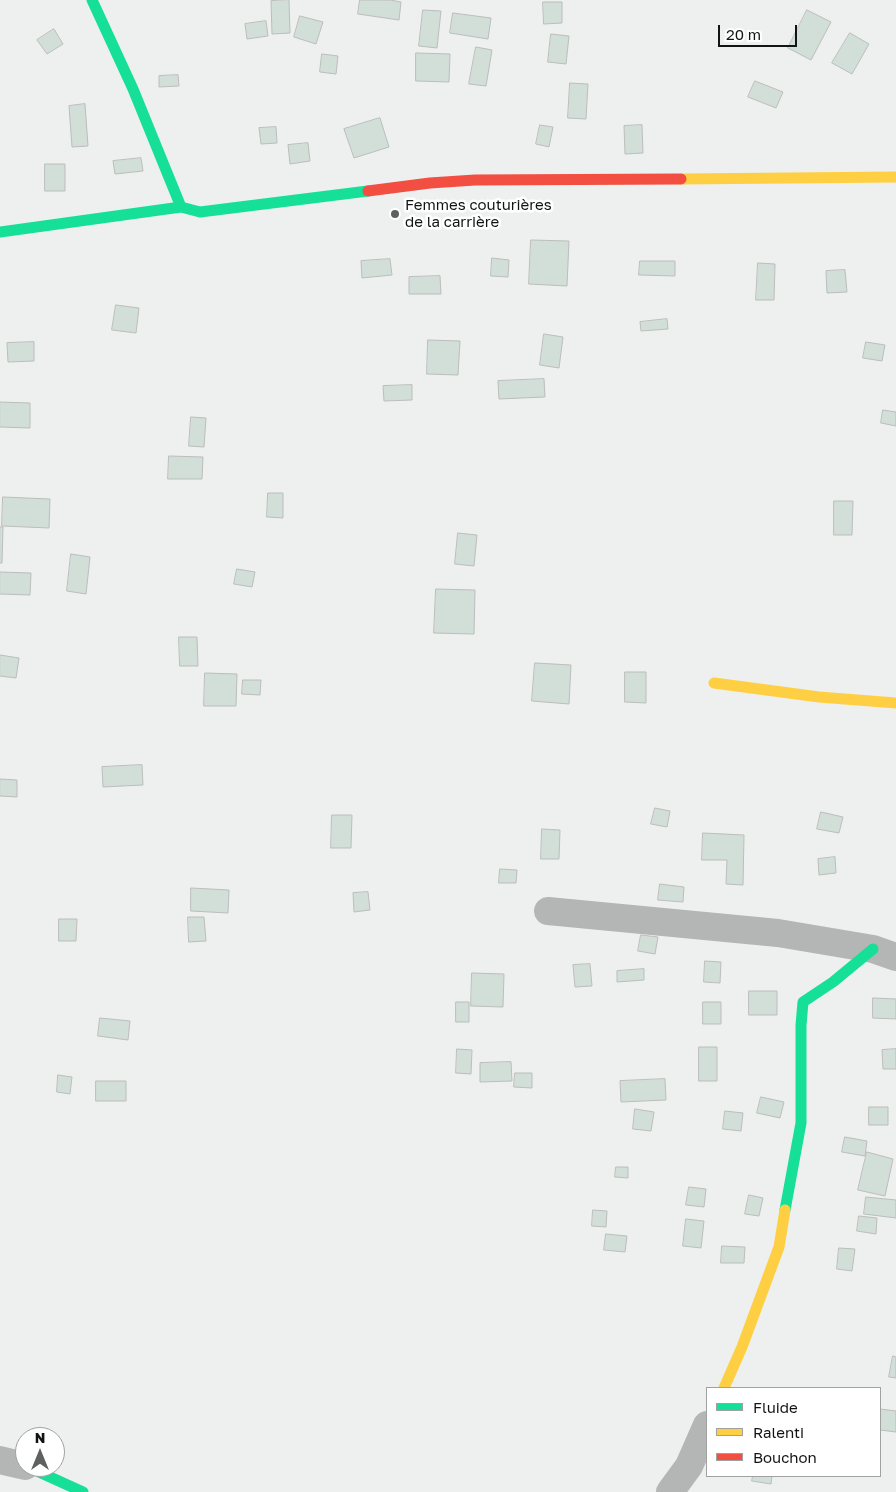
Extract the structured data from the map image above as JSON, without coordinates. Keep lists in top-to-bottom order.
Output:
{
  "places": ["Femmes couturières de la carrière"],
  "legend": ["Fluide", "Ralenti", "Bouchon"],
  "scale_bar": "20 m",
  "north": "top"
}
